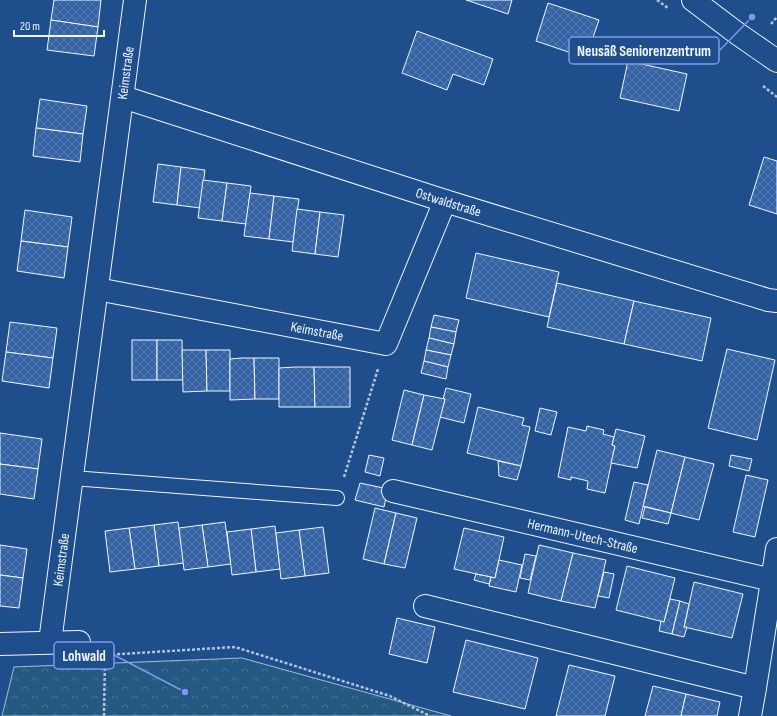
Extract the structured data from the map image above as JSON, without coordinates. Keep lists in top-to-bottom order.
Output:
{
  "streets": {
    "street": ["Keimstraße", "Ostwaldstraße", "Hermann-Utech-Straße"]
  },
  "crossings": [
    ["Keimstraße", "Ostwaldstraße"]
  ],
  "places": ["Neusäß Seniorenzentrum", "Lohwald"],
  "scale_bar": "20 m"
}
